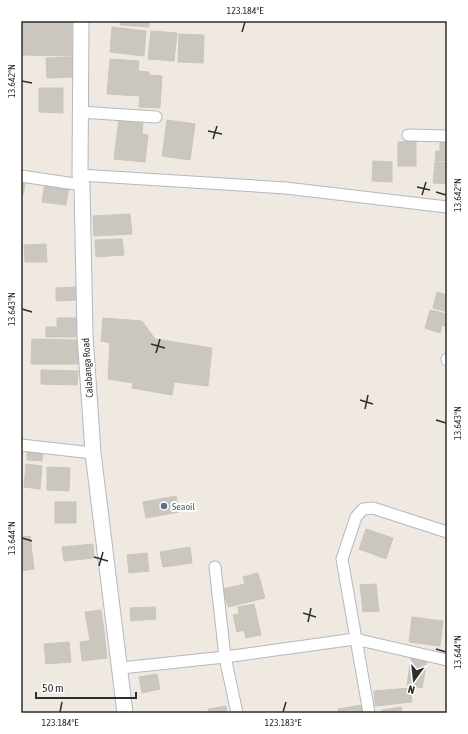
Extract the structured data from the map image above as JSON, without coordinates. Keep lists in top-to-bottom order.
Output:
{
  "streets": {
    "main road": ["Calabanga Road"]
  },
  "places": ["Seaoil"],
  "scale_bar": "50 m",
  "north": "bottom",
  "coordinates": [
    "123.184°E",
    "13.642°N",
    "13.643°N",
    "13.644°N",
    "123.183°E"
  ]
}
